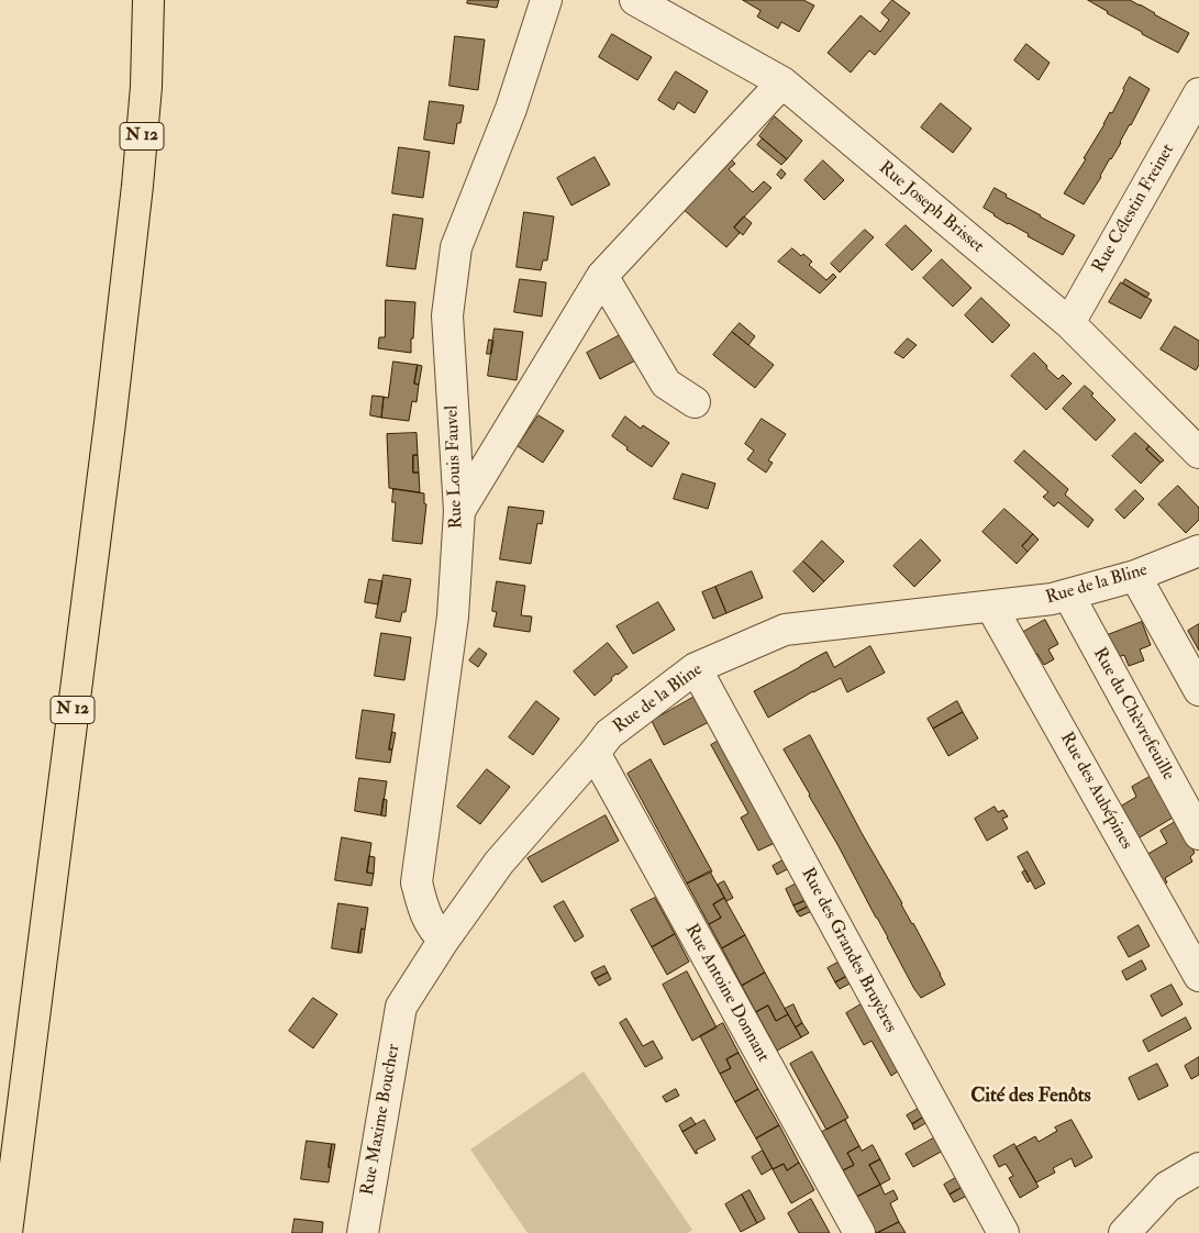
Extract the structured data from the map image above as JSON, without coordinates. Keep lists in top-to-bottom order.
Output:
{
  "streets": {
    "main road": ["N 12"],
    "street": [
      "Rue Joseph Brisset",
      "Rue Célestin Freinet",
      "Rue Louis Fauvel",
      "Rue de la Bline",
      "Rue du Chèvrefeuille",
      "Rue des Aubépines",
      "Rue des Grandes Bruyères",
      "Rue Antoine Donnant",
      "Rue Maxime Boucher"
    ]
  },
  "crossings": [
    ["Rue Joseph Brisset", "Rue Célestin Freinet"],
    ["Rue Louis Fauvel", "Rue de la Bline"],
    ["Rue de la Bline", "Rue du Chèvrefeuille"],
    ["Rue de la Bline", "Rue des Aubépines"],
    ["Rue de la Bline", "Rue des Grandes Bruyères"],
    ["Rue de la Bline", "Rue Antoine Donnant"],
    ["Rue de la Bline", "Rue Maxime Boucher"]
  ],
  "districts": ["Cité des Fenôts"]
}
